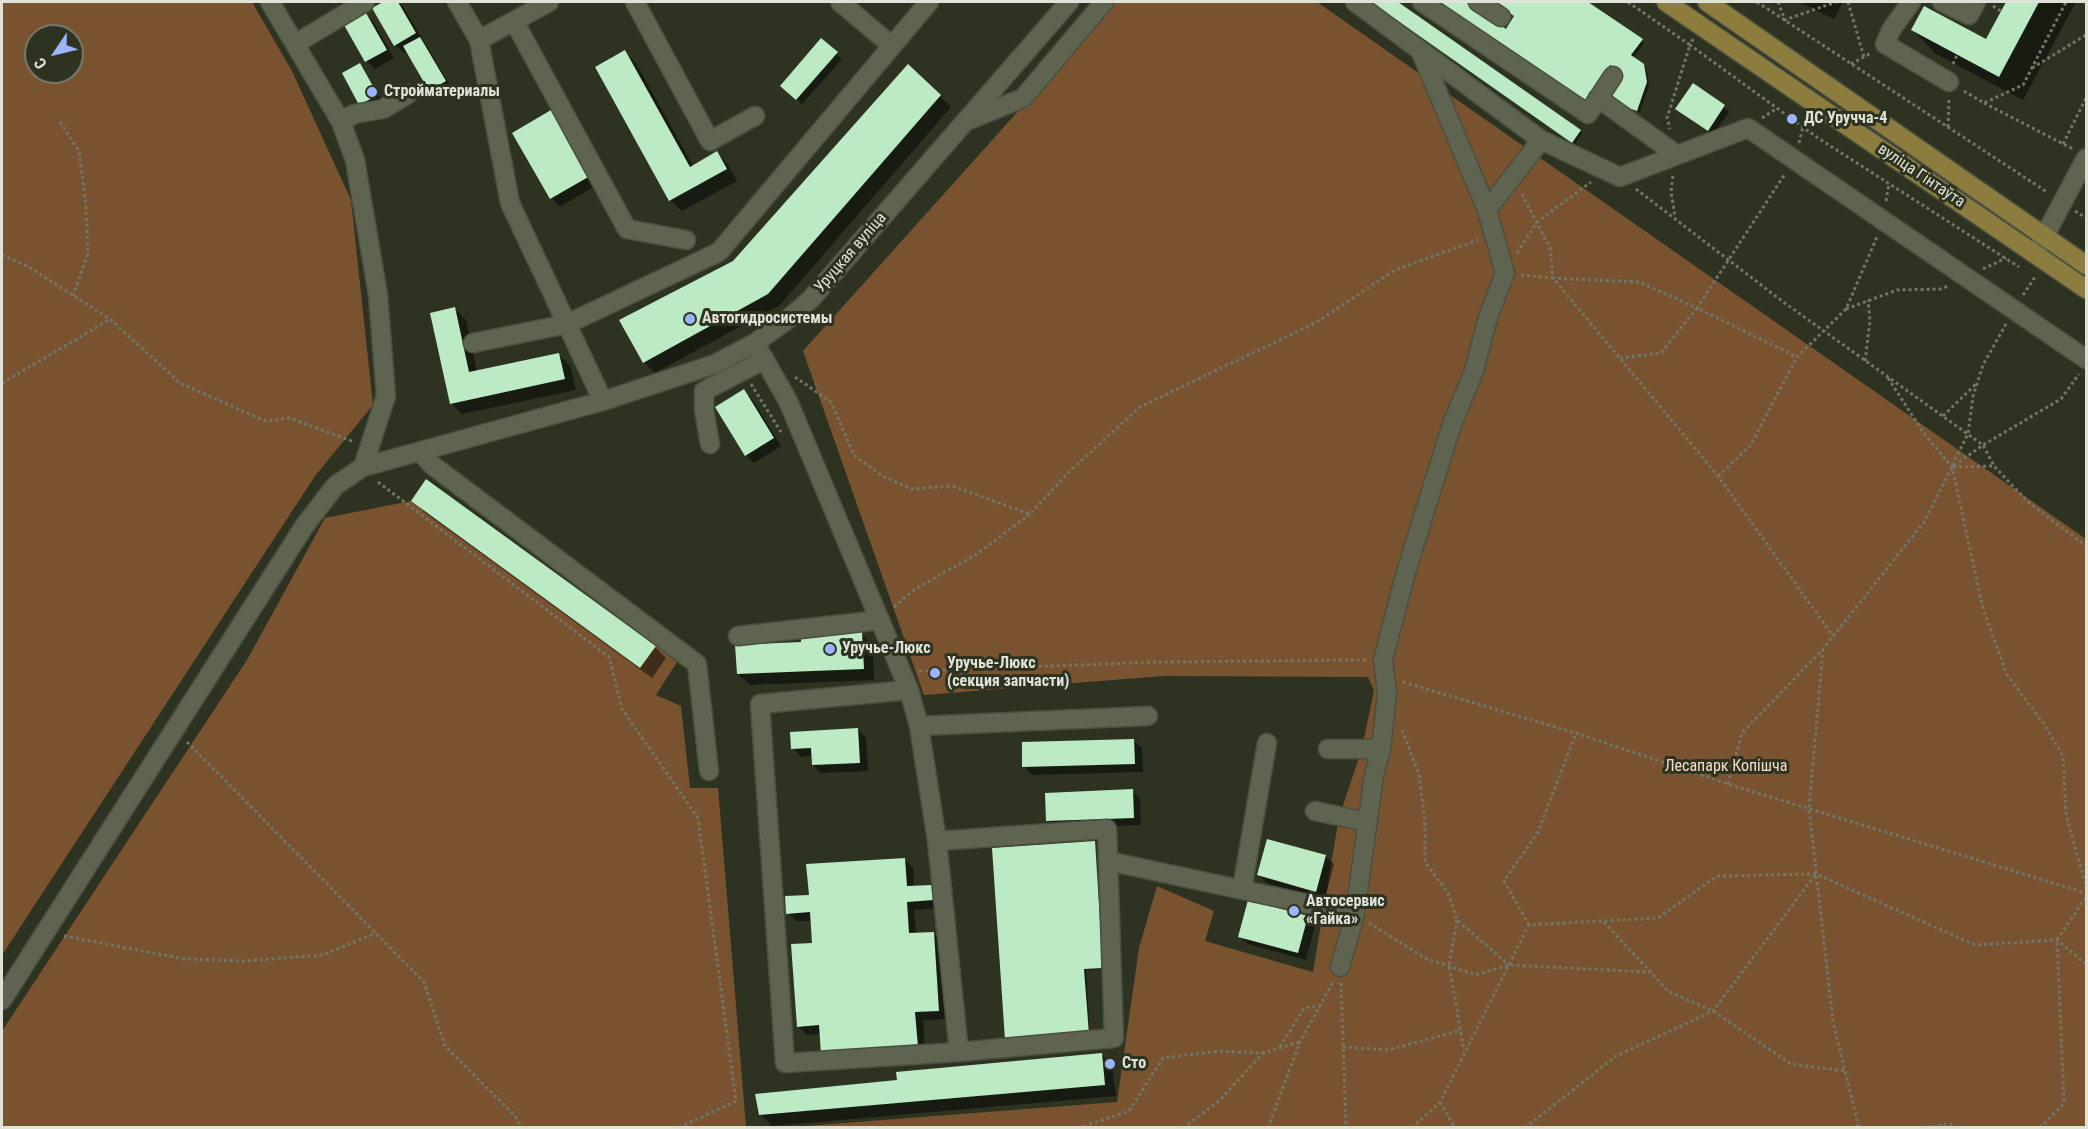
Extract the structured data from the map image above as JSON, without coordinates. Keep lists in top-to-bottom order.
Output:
{
  "streets": {
    "main road": ["вуліца Гінтаўта"],
    "street": ["Уруцкая вуліца"]
  },
  "parks": ["Лесапарк Копішча"],
  "places": [
    "Стройматериалы",
    "ДС Уручча-4",
    "Автогидросистемы",
    "Уручье-Люкс",
    "Уручье-Люкс (секция запчасти)",
    "Автосервис «Гайка»",
    "Сто"
  ],
  "north": "bottom left"
}
